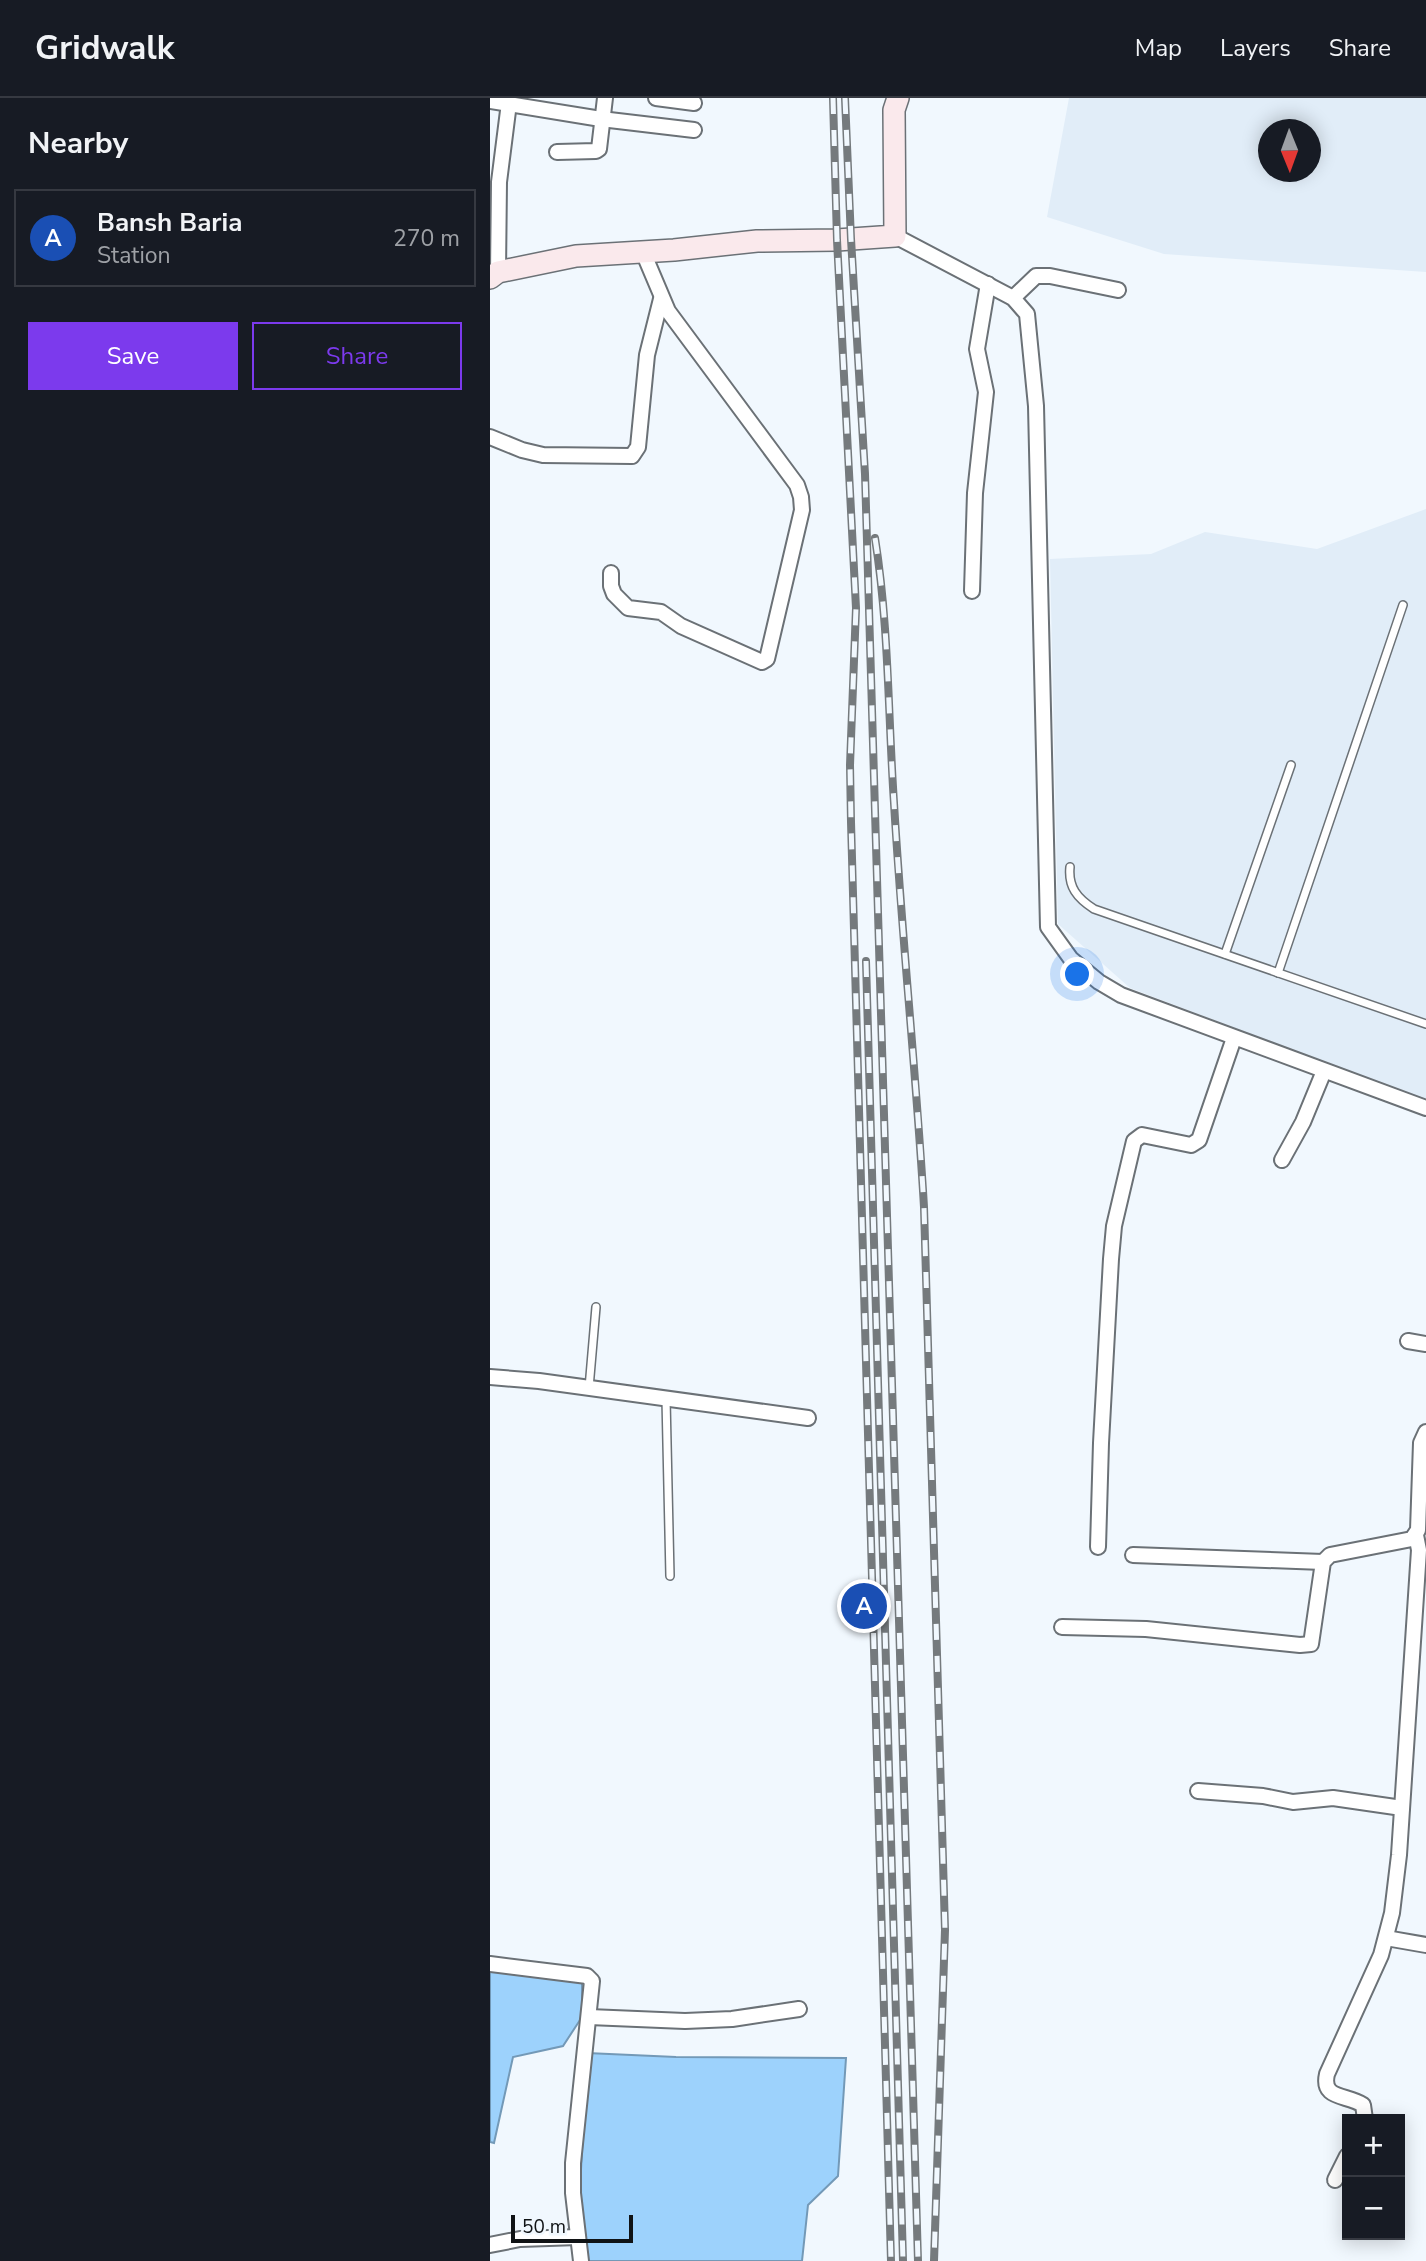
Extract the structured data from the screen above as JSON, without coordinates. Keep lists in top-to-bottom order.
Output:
{
  "scale_bar": "50 m",
  "north": "bottom",
  "page": {
    "header": "Gridwalk",
    "nav": ["Map", "Layers", "Share"],
    "heading": "Nearby",
    "list": [
      {
        "mark": "A",
        "name": "Bansh Baria",
        "note": "Station",
        "value": "270 m"
      }
    ],
    "buttons": ["Save", "Share"],
    "pins": "A",
    "map_buttons": ["+", "−"],
    "scale": "50 m"
  }
}
